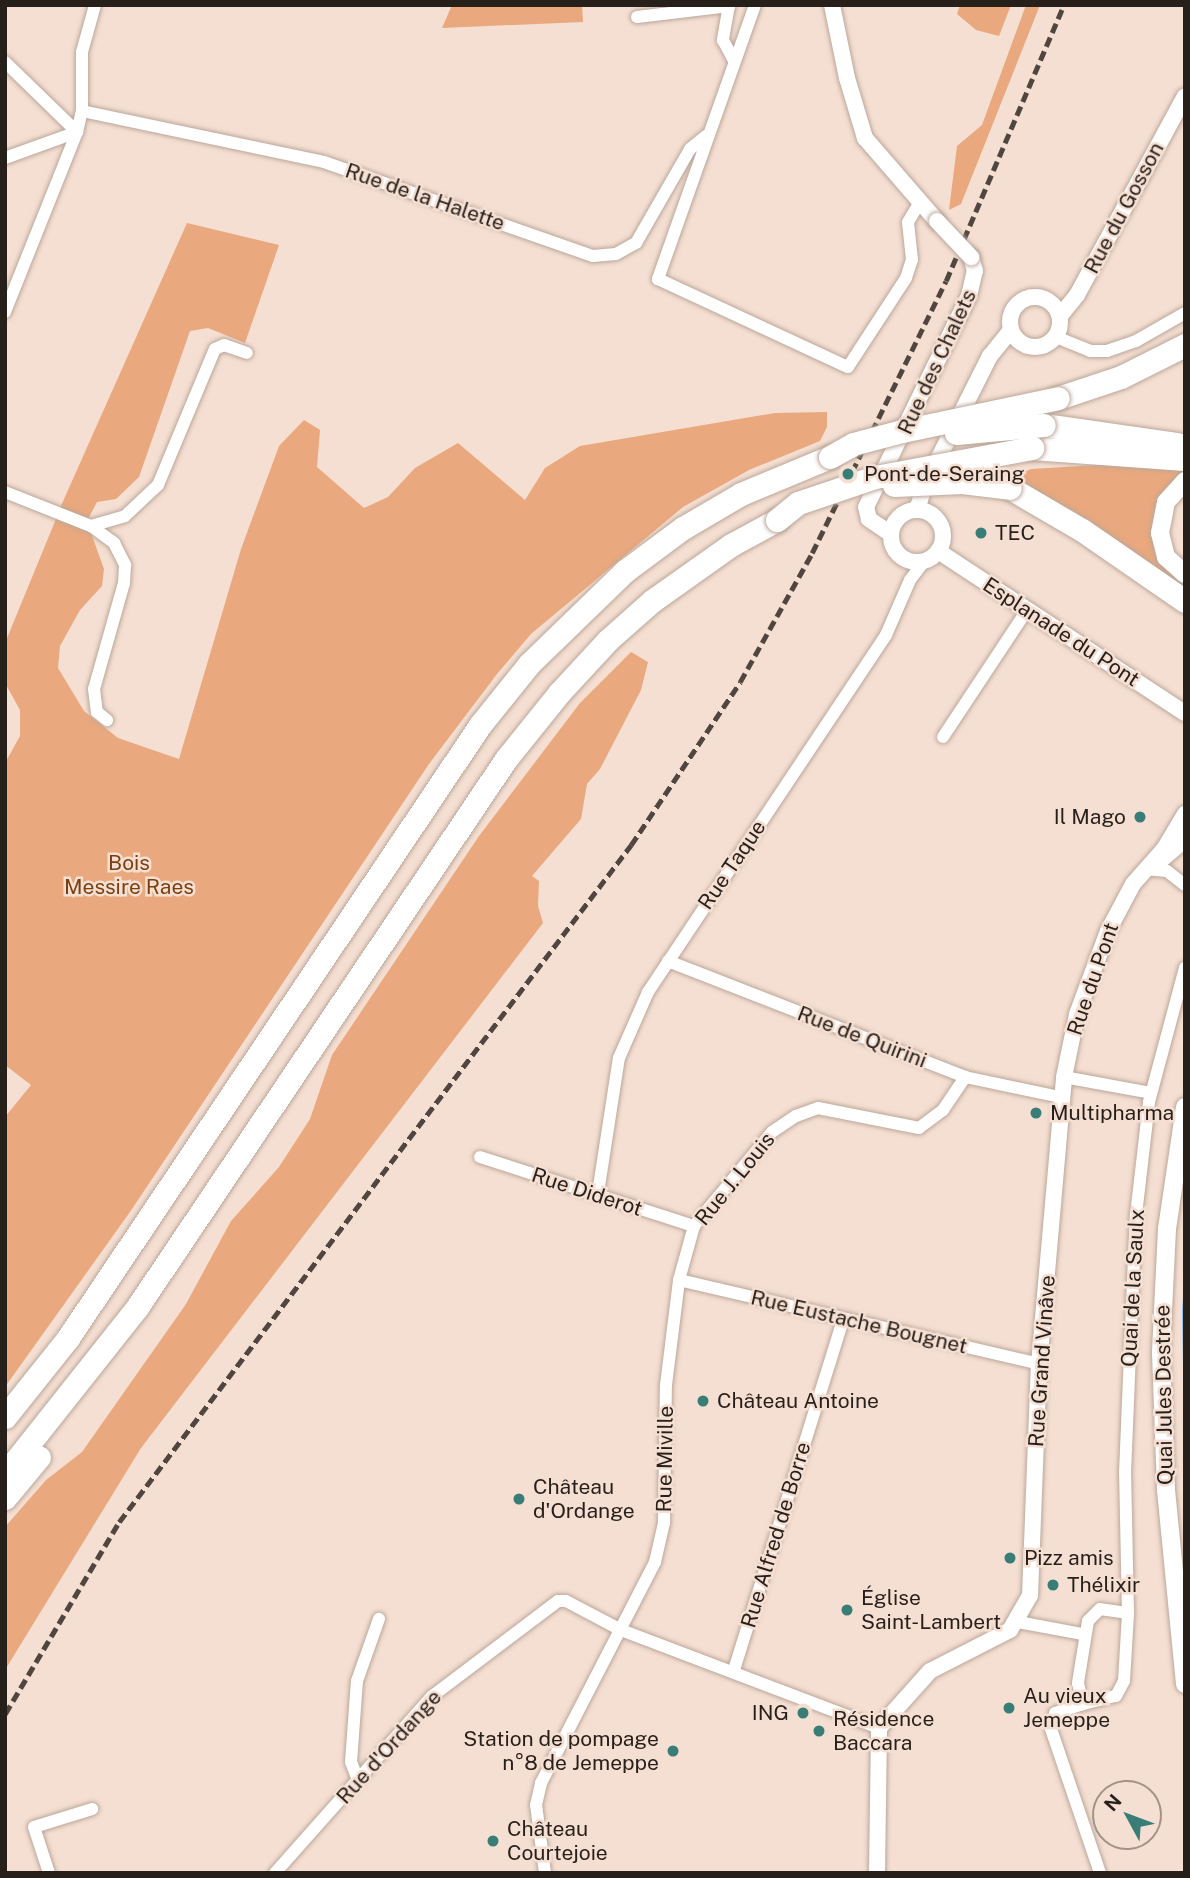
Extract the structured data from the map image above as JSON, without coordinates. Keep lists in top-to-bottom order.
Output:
{
  "streets": {
    "main road": ["Quai Jules Destrée"],
    "street": [
      "Rue de la Halette",
      "Rue du Gosson",
      "Rue des Chalets",
      "Esplanade du Pont",
      "Rue Taque",
      "Rue du Pont",
      "Rue de Quirini",
      "Rue J. Louis",
      "Rue Diderot",
      "Quai de la Saulx",
      "Rue Eustache Bougnet",
      "Rue Grand Vinâve",
      "Rue Miville",
      "Rue Alfred de Borre",
      "Rue d'Ordange"
    ]
  },
  "crossings": [
    ["Rue des Chalets", "Esplanade du Pont"],
    ["Rue des Chalets", "Rue Taque"],
    ["Esplanade du Pont", "Rue Taque"],
    ["Rue Taque", "Rue de Quirini"],
    ["Rue Taque", "Rue Diderot"],
    ["Rue du Pont", "Rue de Quirini"],
    ["Rue du Pont", "Rue Grand Vinâve"],
    ["Rue de Quirini", "Rue J. Louis"],
    ["Rue de Quirini", "Rue Grand Vinâve"],
    ["Rue J. Louis", "Rue Diderot"],
    ["Rue J. Louis", "Rue Eustache Bougnet"],
    ["Rue J. Louis", "Rue Miville"],
    ["Rue Eustache Bougnet", "Rue Grand Vinâve"],
    ["Rue Eustache Bougnet", "Rue Miville"],
    ["Rue Eustache Bougnet", "Rue Alfred de Borre"],
    ["Rue Miville", "Rue d'Ordange"],
    ["Rue Alfred de Borre", "Rue d'Ordange"]
  ],
  "parks": ["Bois Messire Raes"],
  "places": [
    "Pont-de-Seraing",
    "TEC",
    "Il Mago",
    "Multipharma",
    "Château Antoine",
    "Château d'Ordange",
    "Pizz amis",
    "Thélixir",
    "Église Saint-Lambert",
    "Au vieux Jemeppe",
    "ING",
    "Résidence Baccara",
    "Station de pompage n°8 de Jemeppe",
    "Château Courtejoie"
  ],
  "north": "top left"
}
